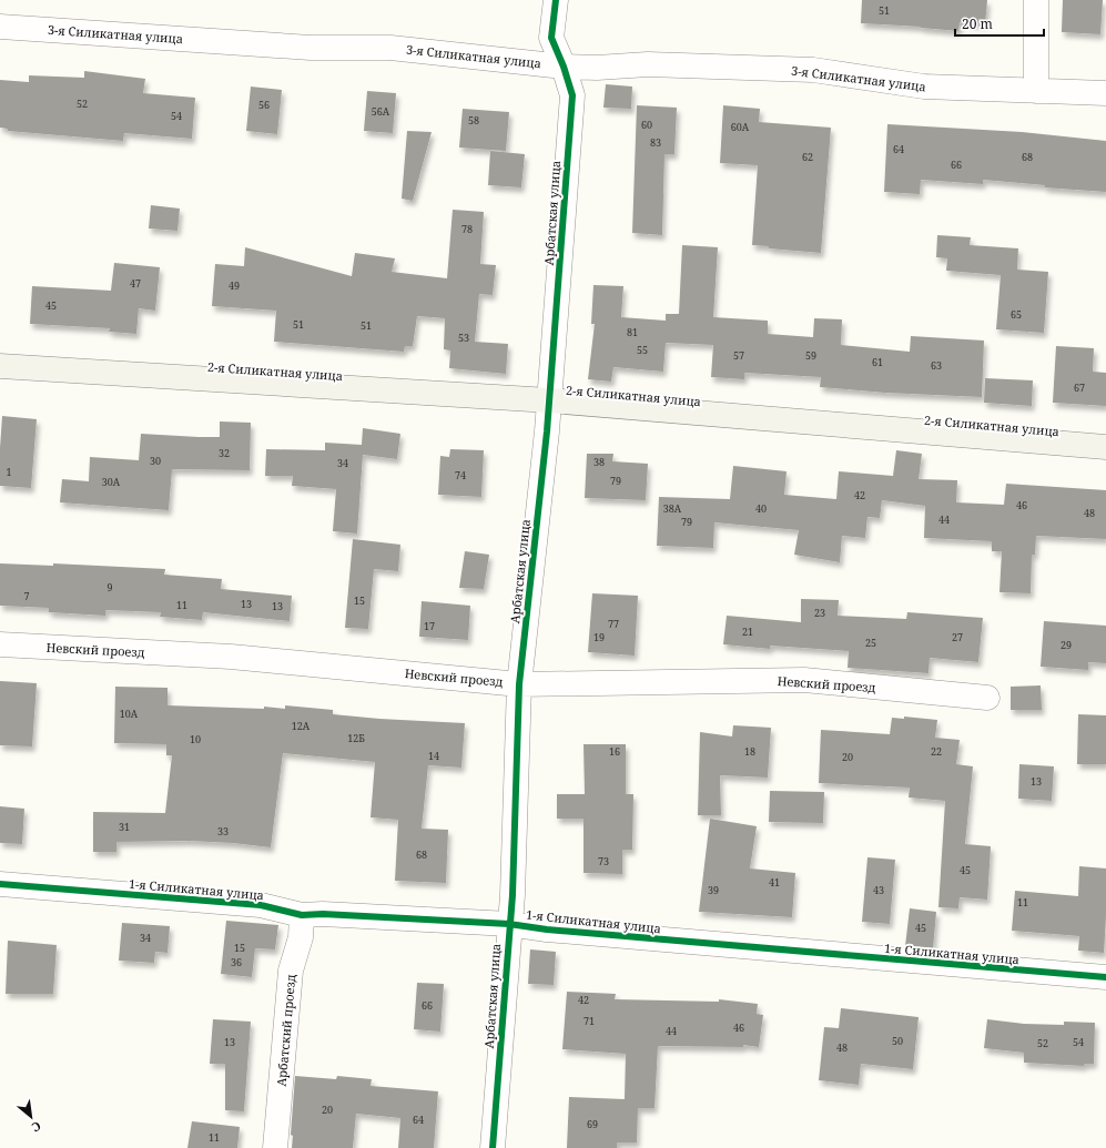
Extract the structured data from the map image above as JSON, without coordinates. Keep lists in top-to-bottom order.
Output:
{
  "streets": {
    "street": [
      "3-я Силикатная улица",
      "Арбатская улица",
      "2-я Силикатная улица",
      "Невский проезд",
      "1-я Силикатная улица",
      "Арбатский проезд"
    ]
  },
  "crossings": [
    ["3-я Силикатная улица", "Арбатская улица"],
    ["Арбатская улица", "2-я Силикатная улица"],
    ["Арбатская улица", "Невский проезд"],
    ["Арбатская улица", "1-я Силикатная улица"],
    ["1-я Силикатная улица", "Арбатский проезд"]
  ],
  "house_numbers": [
    "51",
    "52",
    "56",
    "56А",
    "54",
    "58",
    "60",
    "60А",
    "83",
    "64",
    "62",
    "68",
    "66",
    "78",
    "47",
    "49",
    "45",
    "65",
    "51",
    "51",
    "81",
    "53",
    "55",
    "57",
    "59",
    "61",
    "63",
    "67",
    "32",
    "30",
    "38",
    "34",
    "1",
    "74",
    "79",
    "30А",
    "42",
    "46",
    "38А",
    "40",
    "48",
    "44",
    "79",
    "9",
    "7",
    "15",
    "13",
    "11",
    "13",
    "23",
    "77",
    "17",
    "21",
    "19",
    "27",
    "25",
    "29",
    "10А",
    "12А",
    "12Б",
    "10",
    "16",
    "18",
    "22",
    "14",
    "20",
    "13",
    "31",
    "33",
    "68",
    "73",
    "45",
    "41",
    "39",
    "43",
    "11",
    "45",
    "34",
    "15",
    "36",
    "42",
    "66",
    "71",
    "46",
    "44",
    "50",
    "13",
    "54",
    "52",
    "48",
    "20",
    "64",
    "69",
    "11"
  ],
  "scale_bar": "20 m",
  "north": "bottom right"
}
